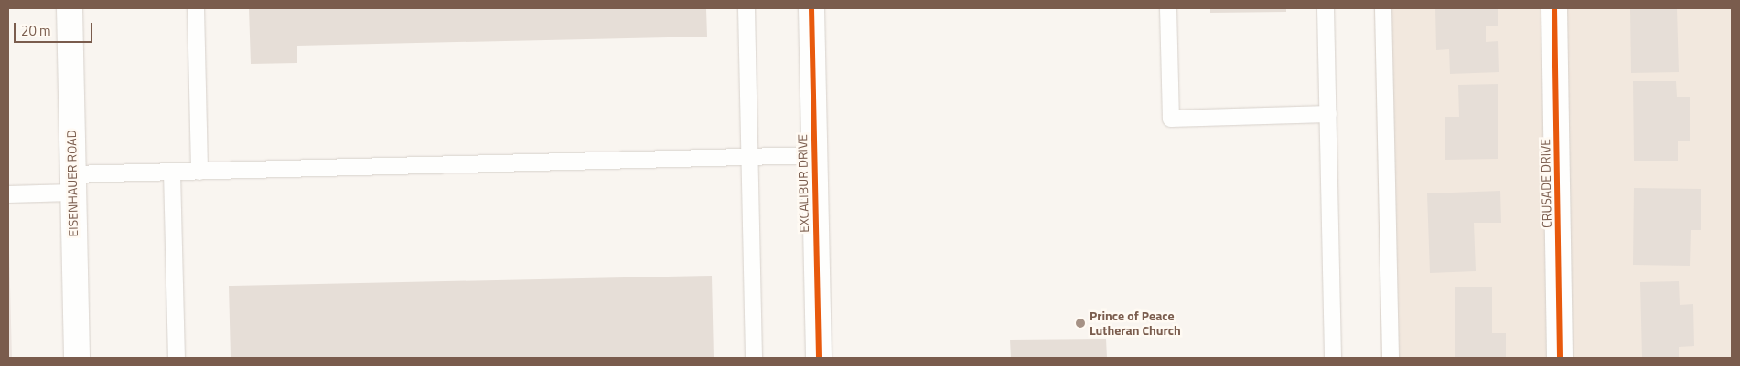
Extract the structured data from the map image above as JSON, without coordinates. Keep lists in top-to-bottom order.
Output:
{
  "streets": {
    "street": ["EISENHAUER ROAD", "EXCALIBUR DRIVE", "CRUSADE DRIVE"]
  },
  "places": ["Prince of Peace Lutheran Church"],
  "scale_bar": "20 m"
}
